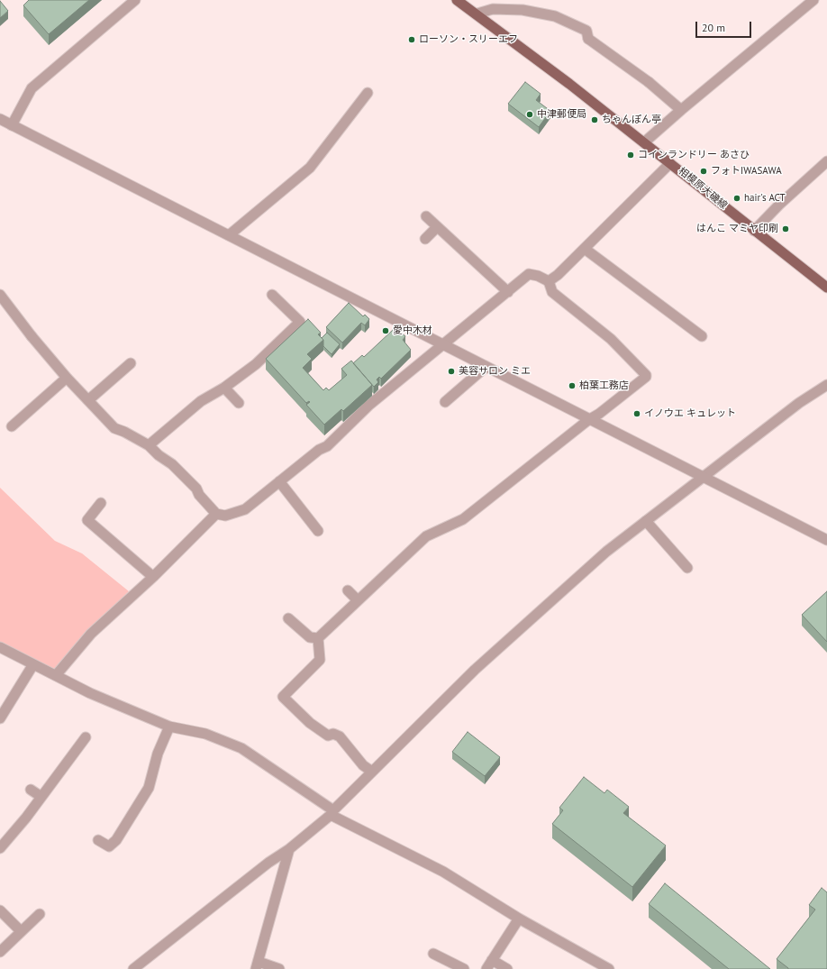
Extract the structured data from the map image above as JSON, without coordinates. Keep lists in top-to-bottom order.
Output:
{
  "streets": {
    "main road": ["相模原大磯線"]
  },
  "places": [
    "ローソン・スリーエフ",
    "中津郵便局",
    "ちゃんぽん亭",
    "コインランドリー あさひ",
    "フォトIWASAWA",
    "hair's ACT",
    "はんこ マミヤ印刷",
    "愛中木材",
    "美容サロン ミエ",
    "柏葉工務店",
    "イノウエ キュレット"
  ],
  "scale_bar": "20 m"
}
